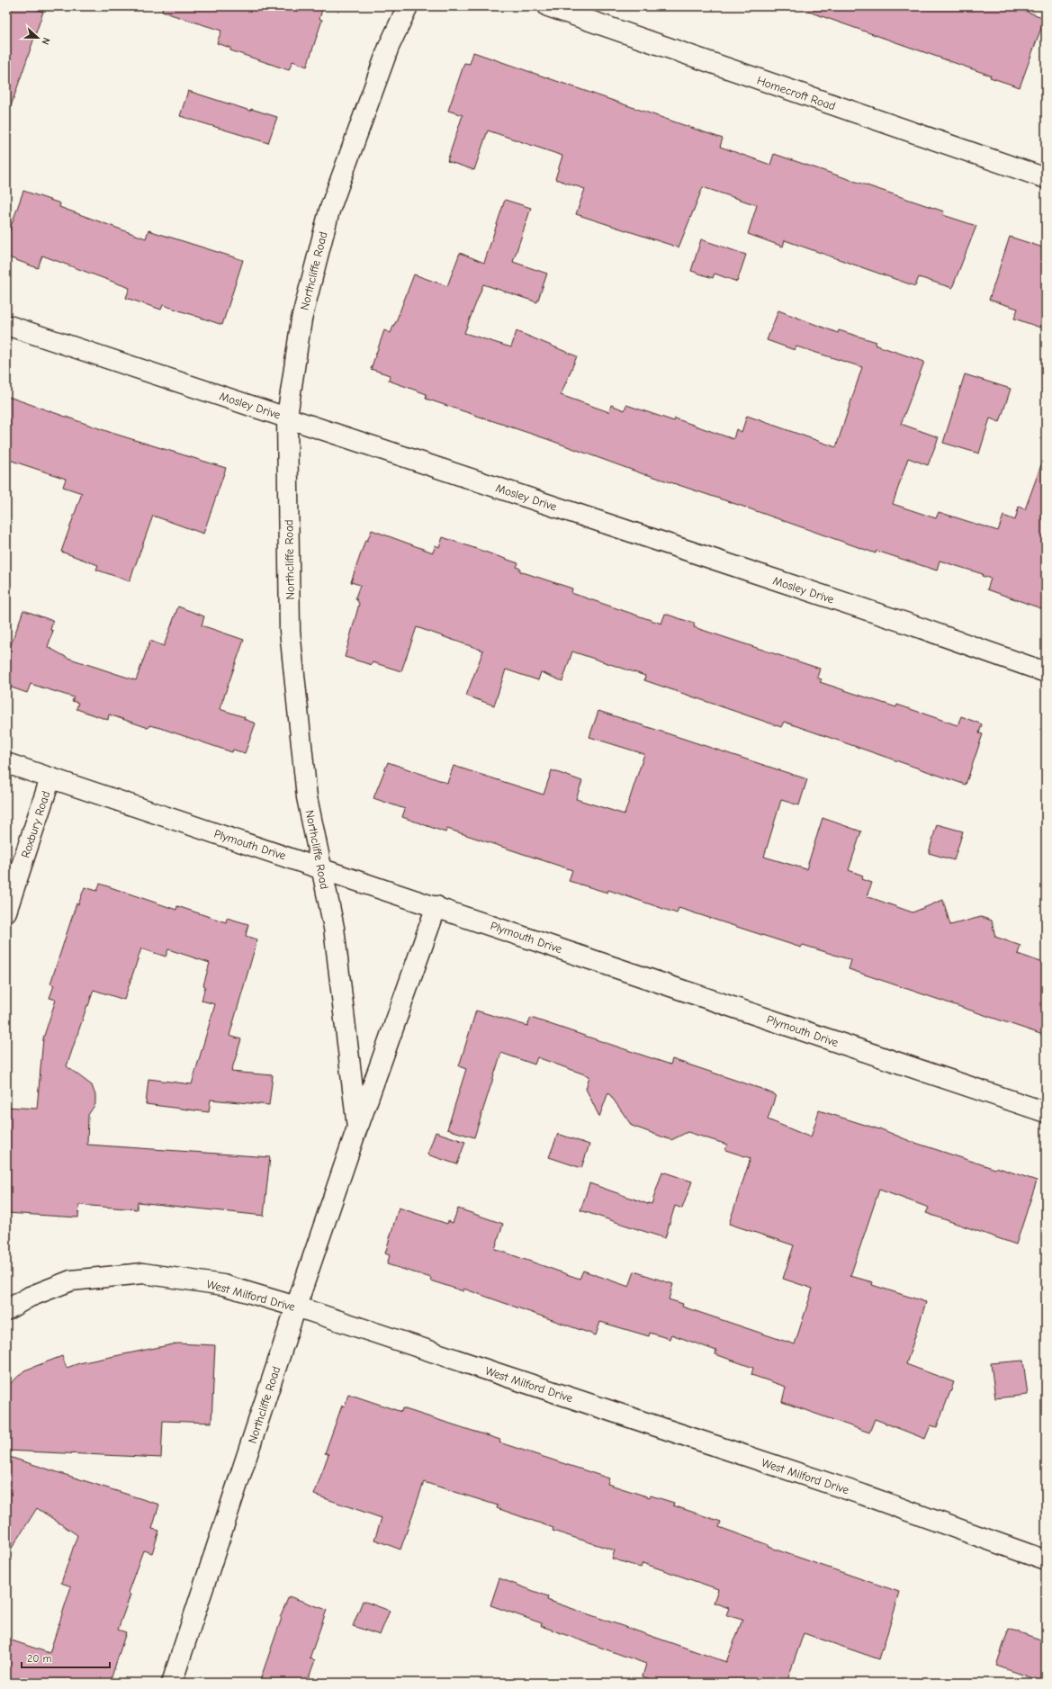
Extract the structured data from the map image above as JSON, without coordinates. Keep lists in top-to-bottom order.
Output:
{
  "streets": {
    "street": [
      "Homecroft Road",
      "Northcliffe Road",
      "Mosley Drive",
      "Roxbury Road",
      "Plymouth Drive",
      "West Milford Drive"
    ]
  },
  "crossings": [
    ["Northcliffe Road", "Mosley Drive"],
    ["Northcliffe Road", "Plymouth Drive"],
    ["Northcliffe Road", "West Milford Drive"],
    ["Roxbury Road", "Plymouth Drive"]
  ],
  "scale_bar": "20 m",
  "north": "right"
}
